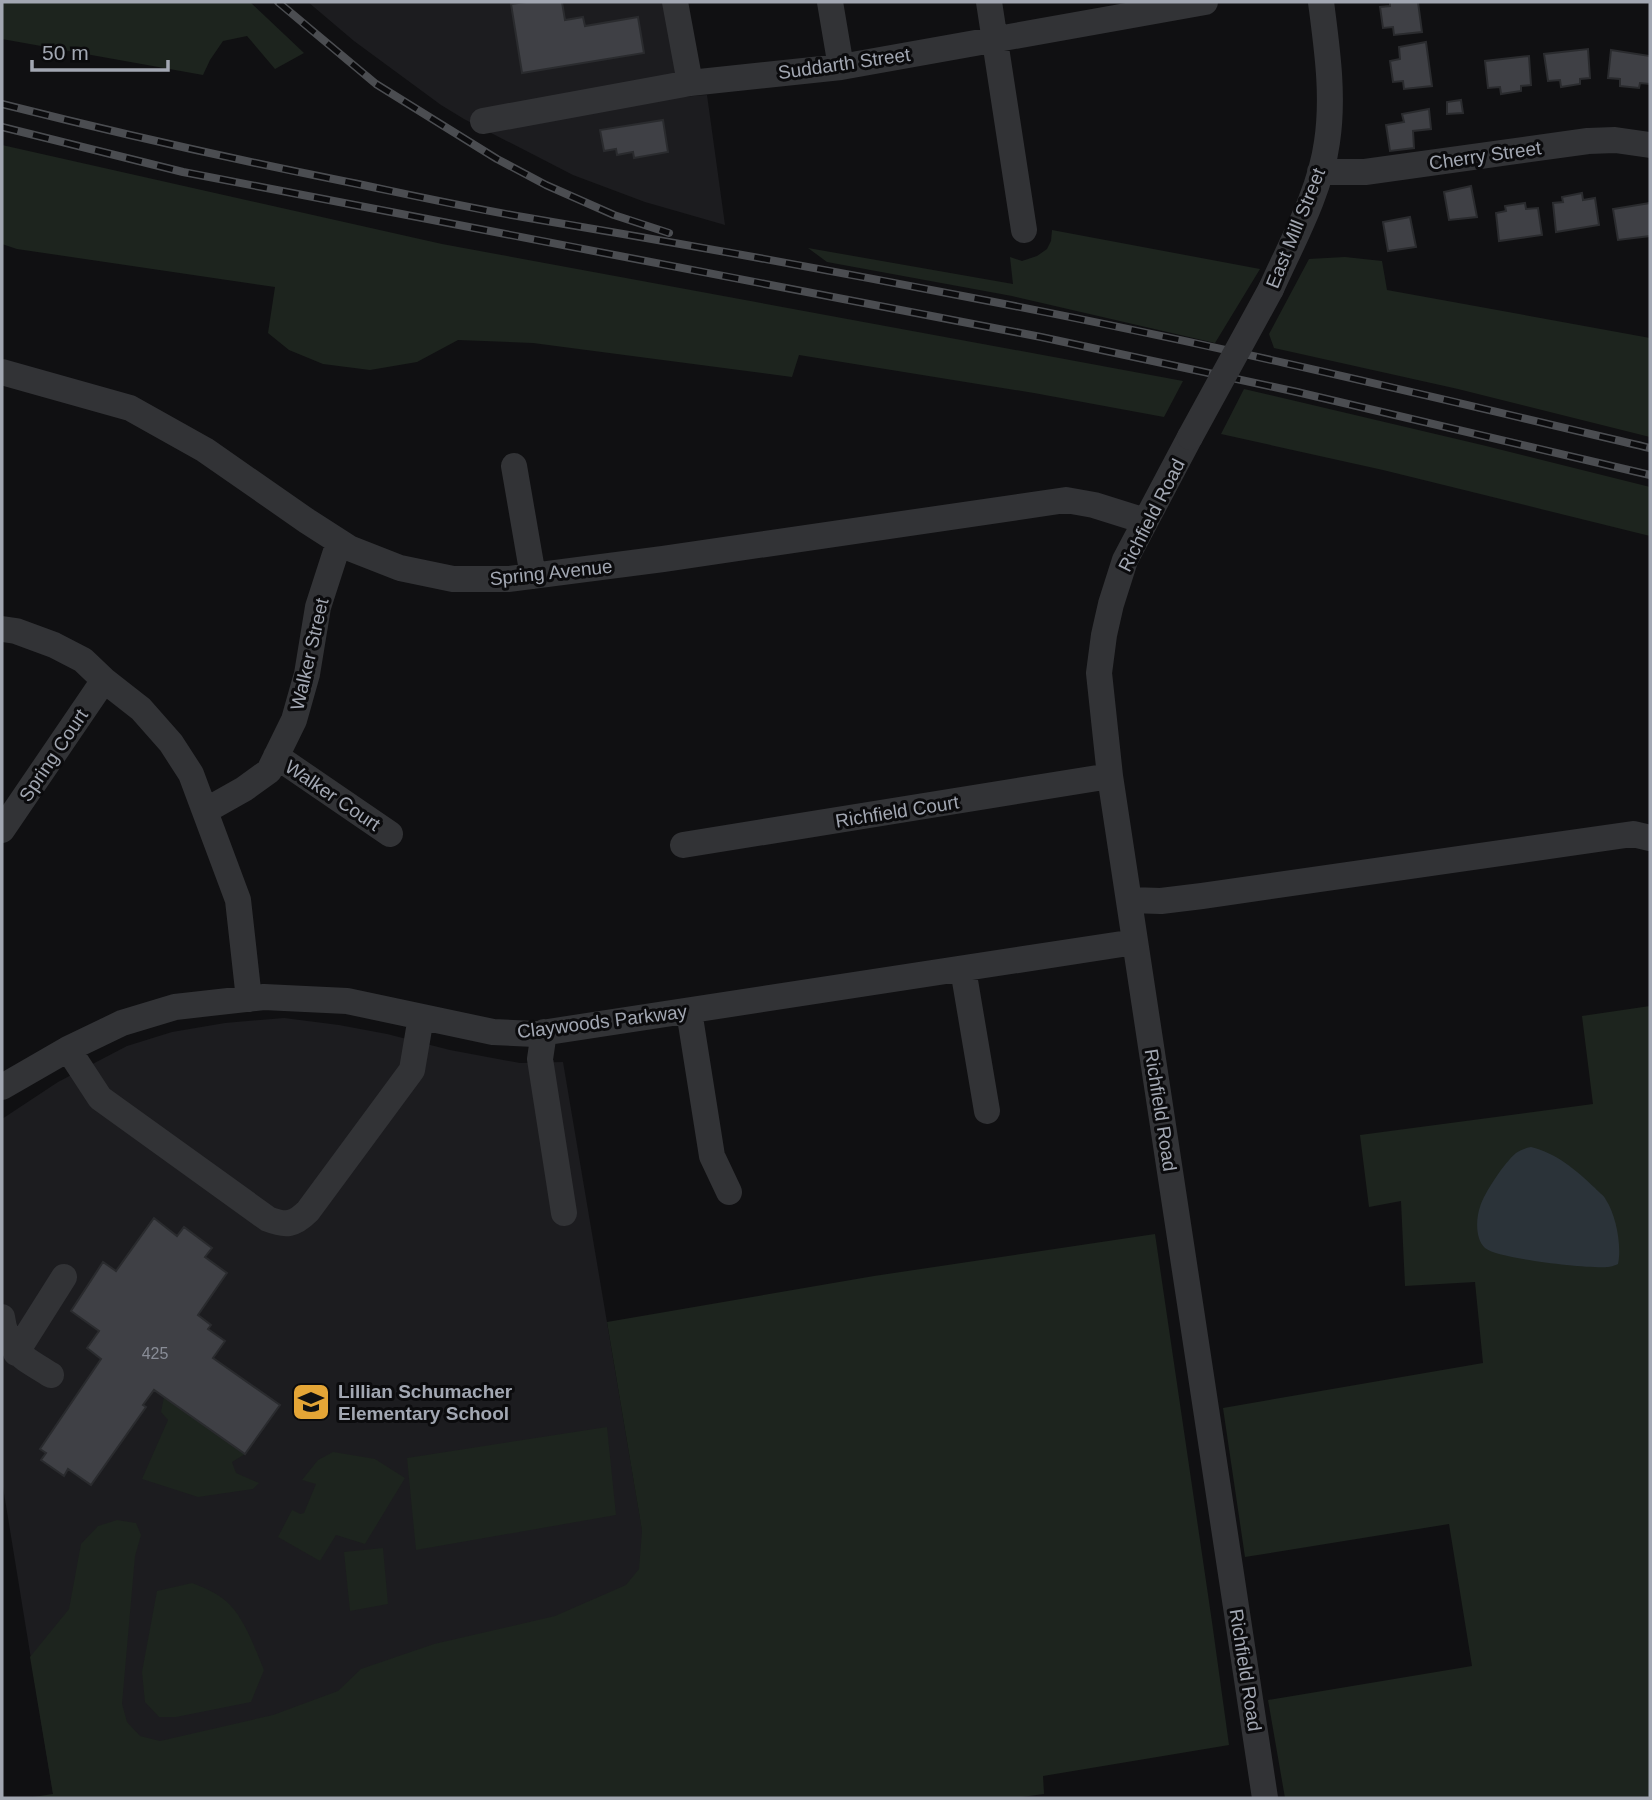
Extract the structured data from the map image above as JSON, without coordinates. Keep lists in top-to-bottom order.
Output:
{
  "streets": {
    "street": [
      "Suddarth Street",
      "Cherry Street",
      "East Mill Street",
      "Richfield Road",
      "Spring Avenue",
      "Walker Street",
      "Spring Court",
      "Walker Court",
      "Richfield Court",
      "Claywoods Parkway"
    ]
  },
  "crossings": [
    ["Cherry Street", "East Mill Street"],
    ["East Mill Street", "Richfield Road"],
    ["Richfield Road", "Spring Avenue"],
    ["Richfield Road", "Richfield Court"],
    ["Richfield Road", "Claywoods Parkway"],
    ["Spring Avenue", "Walker Street"],
    ["Walker Street", "Walker Court"]
  ],
  "places": {
    "school or university": ["Lillian Schumacher Elementary School"]
  },
  "house_numbers": ["425"],
  "scale_bar": "50 m"
}
